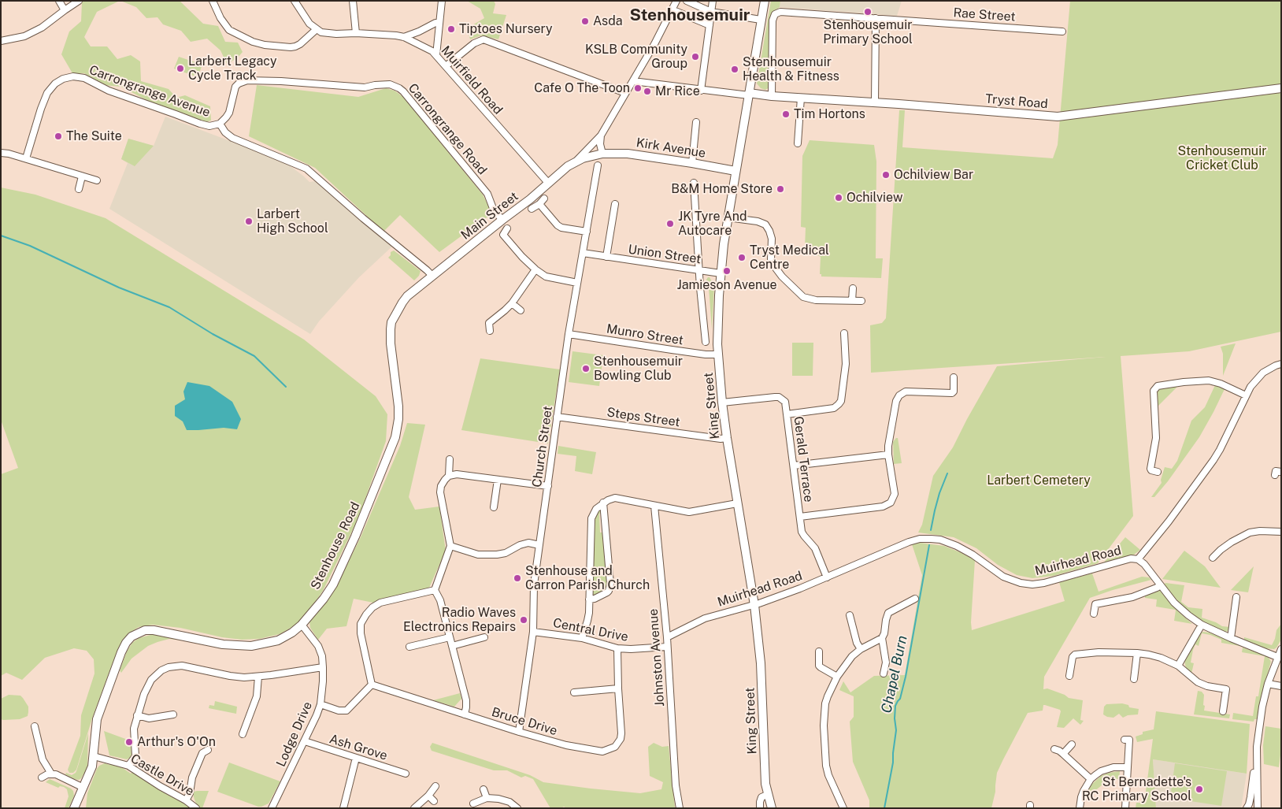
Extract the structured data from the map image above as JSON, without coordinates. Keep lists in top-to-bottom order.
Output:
{
  "streets": {
    "street": [
      "Rae Street",
      "Muirfield Road",
      "Carrongrange Avenue",
      "Tryst Road",
      "Carrongrange Road",
      "Kirk Avenue",
      "Main Street",
      "Union Street",
      "Munro Street",
      "King Street",
      "Steps Street",
      "Church Street",
      "Gerald Terrace",
      "Stenhouse Road",
      "Muirhead Road",
      "Central Drive",
      "Johnston Avenue",
      "Bruce Drive",
      "Lodge Drive",
      "Ash Grove",
      "Castle Drive"
    ]
  },
  "crossings": [
    ["Rae Street", "Tryst Road"],
    ["Muirfield Road", "Main Street"],
    ["Carrongrange Avenue", "Carrongrange Road"],
    ["Carrongrange Avenue", "Main Street"],
    ["Tryst Road", "King Street"],
    ["Carrongrange Road", "Main Street"],
    ["Kirk Avenue", "Main Street"],
    ["Kirk Avenue", "King Street"],
    ["Main Street", "Stenhouse Road"],
    ["Union Street", "King Street"],
    ["Union Street", "Church Street"],
    ["Munro Street", "King Street"],
    ["Munro Street", "Church Street"],
    ["King Street", "Steps Street"],
    ["King Street", "Gerald Terrace"],
    ["King Street", "Muirhead Road"],
    ["Steps Street", "Church Street"],
    ["Church Street", "Central Drive"],
    ["Church Street", "Bruce Drive"],
    ["Gerald Terrace", "Muirhead Road"],
    ["Stenhouse Road", "Lodge Drive"],
    ["Stenhouse Road", "Castle Drive"],
    ["Muirhead Road", "Johnston Avenue"],
    ["Central Drive", "Johnston Avenue"],
    ["Central Drive", "Bruce Drive"],
    ["Lodge Drive", "Ash Grove"]
  ],
  "districts": ["Stenhousemuir"],
  "water": ["Chapel Burn"],
  "parks": ["Stenhousemuir Cricket Club", "Larbert Cemetery"],
  "places": [
    "Stenhousemuir Primary School",
    "Asda",
    "Tiptoes Nursery",
    "KSLB Community Group",
    "Larbert Legacy Cycle Track",
    "Stenhousemuir Health & Fitness",
    "Cafe O The Toon",
    "Mr Rice",
    "Tim Hortons",
    "The Suite",
    "Ochilview Bar",
    "B&M Home Store",
    "Ochilview",
    "Larbert High School",
    "JK Tyre And Autocare",
    "Tryst Medical Centre",
    "Jamieson Avenue",
    "Stenhousemuir Bowling Club",
    "Stenhouse and Carron Parish Church",
    "Radio Waves Electronics Repairs",
    "Arthur's O'On",
    "St Bernadette's RC Primary School"
  ]
}
